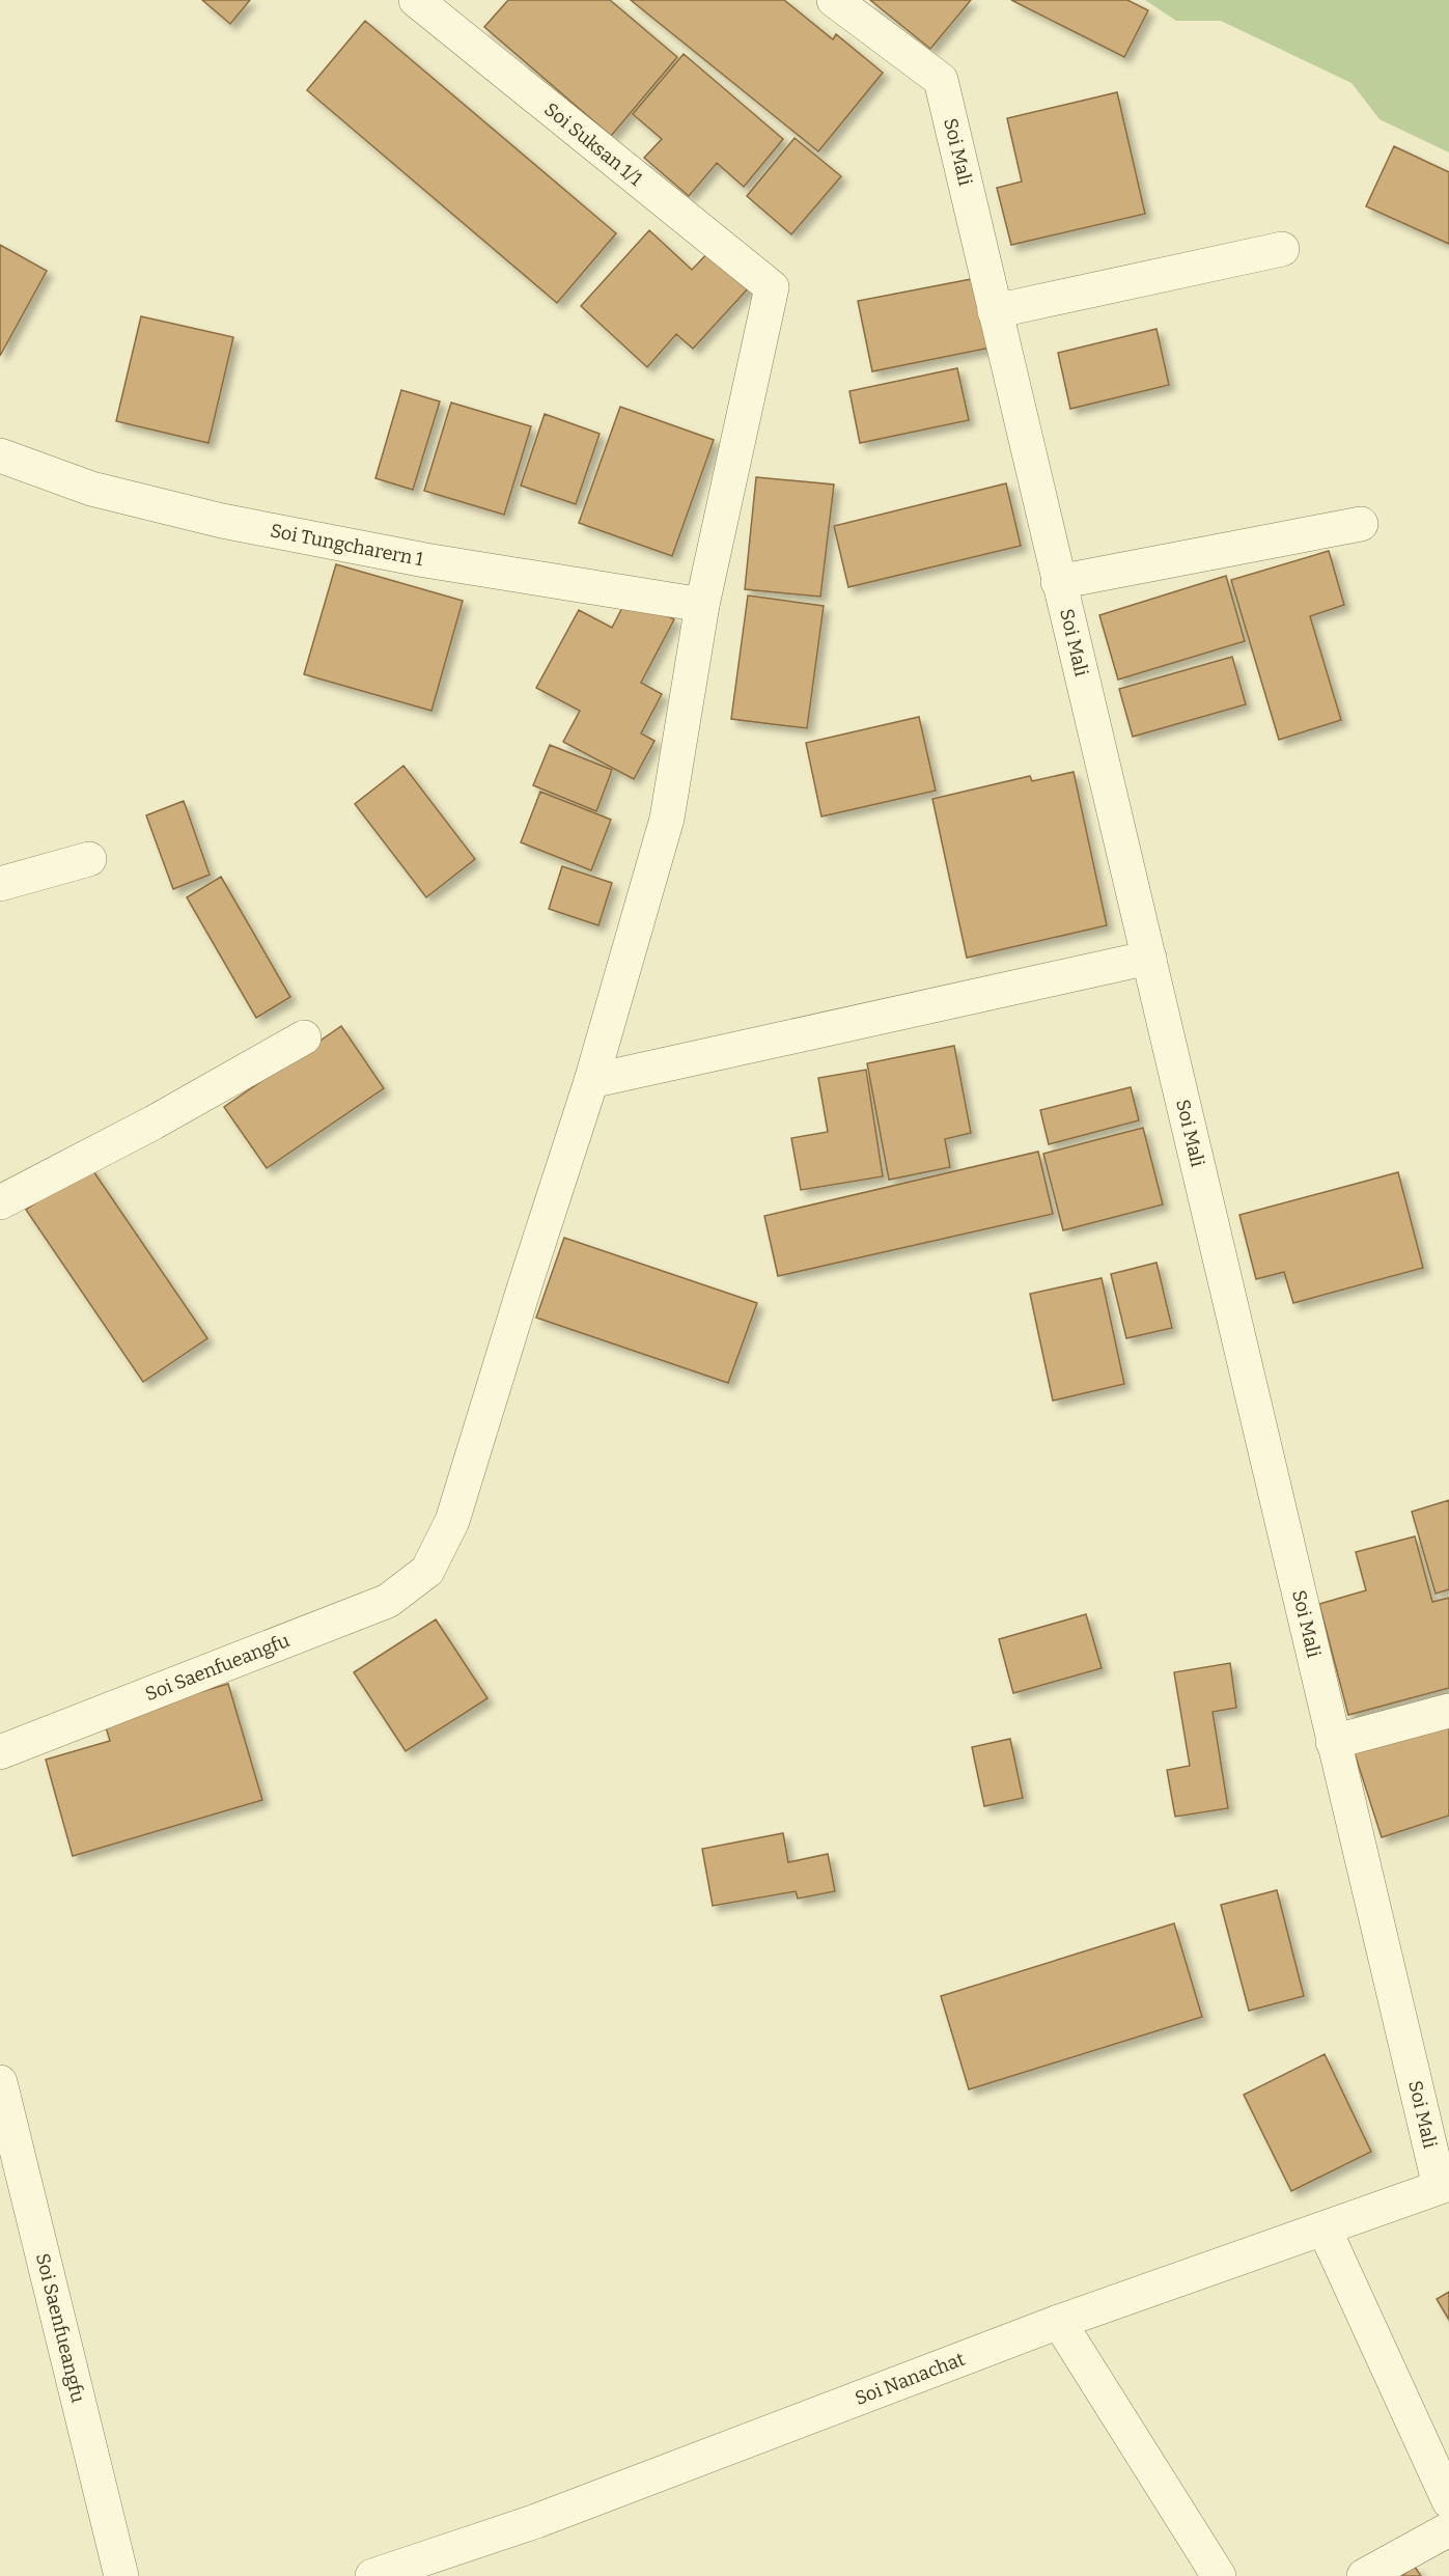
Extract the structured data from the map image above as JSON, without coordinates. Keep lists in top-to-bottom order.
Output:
{
  "streets": {
    "street": [
      "Soi Suksan 1/1",
      "Soi Mali",
      "Soi Tungcharern 1",
      "Soi Saenfueangfu",
      "Soi Nanachat"
    ]
  },
  "crossings": [
    ["Soi Suksan 1/1", "Soi Tungcharern 1"],
    ["Soi Mali", "Soi Nanachat"]
  ]
}
